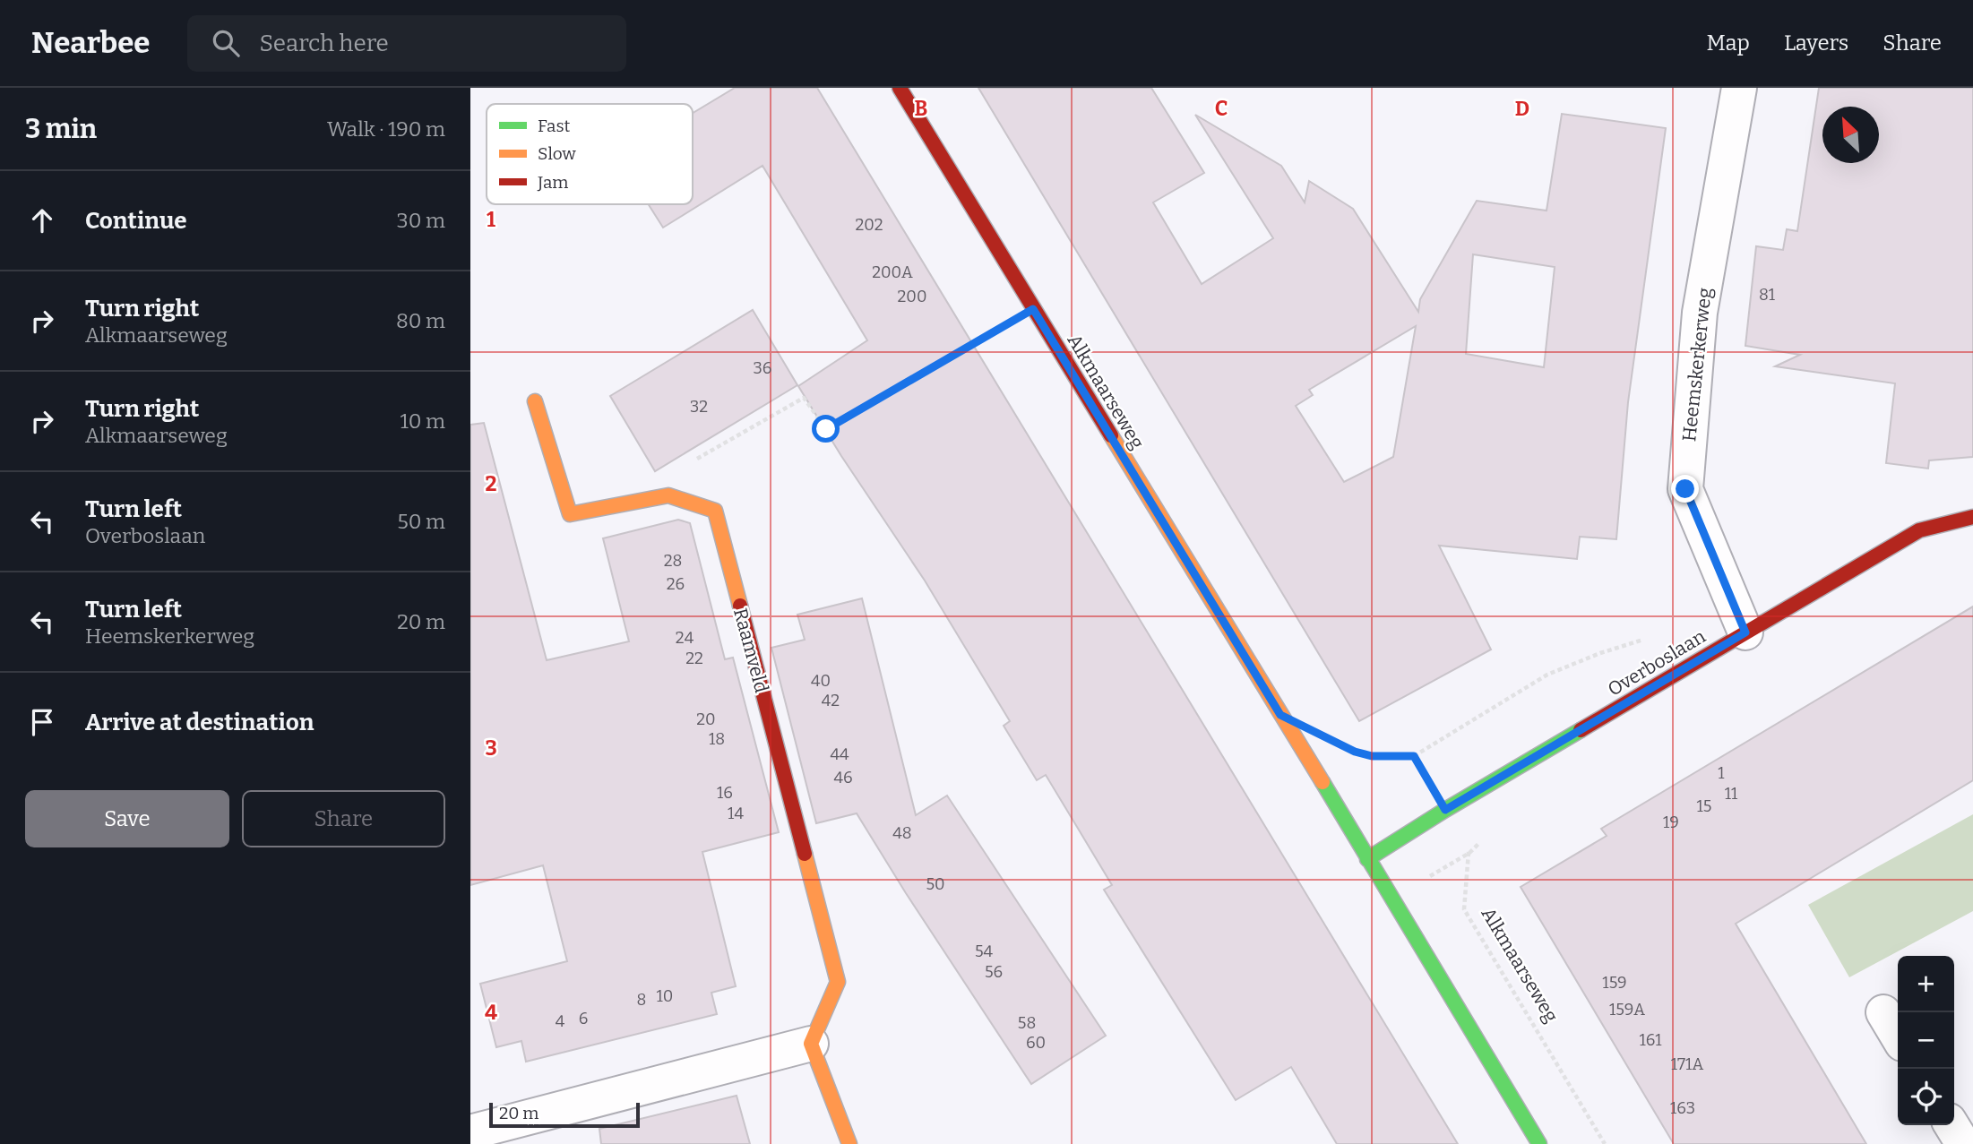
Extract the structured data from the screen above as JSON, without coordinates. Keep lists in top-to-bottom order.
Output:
{
  "streets": {
    "street": [
      "Heemskerkerweg",
      "Alkmaarseweg",
      "Raamveld",
      "Overboslaan"
    ]
  },
  "crossings": [
    ["Heemskerkerweg", "Overboslaan"],
    ["Alkmaarseweg", "Overboslaan"]
  ],
  "house_numbers": [
    "202",
    "200A",
    "81",
    "200",
    "36",
    "32",
    "28",
    "26",
    "24",
    "22",
    "40",
    "42",
    "20",
    "18",
    "44",
    "1",
    "46",
    "16",
    "11",
    "15",
    "14",
    "19",
    "48",
    "50",
    "54",
    "56",
    "159",
    "10",
    "8",
    "159A",
    "6",
    "4",
    "58",
    "161",
    "60",
    "171A",
    "163"
  ],
  "legend": ["Fast", "Slow", "Jam"],
  "scale_bar": "20 m",
  "north": "top left",
  "page": {
    "header": "Nearbee",
    "search": "Search here",
    "nav": ["Map", "Layers", "Share"],
    "heading": ["3 min", "Walk · 190 m"],
    "list": [
      ["Continue", "30 m"],
      ["Turn right", "Alkmaarseweg", "80 m"],
      ["Turn right", "Alkmaarseweg", "10 m"],
      ["Turn left", "Overboslaan", "50 m"],
      ["Turn left", "Heemskerkerweg", "20 m"],
      "Arrive at destination"
    ],
    "buttons": ["Save", "Share"],
    "map_buttons": ["+", "−"],
    "scale": "20 m"
  },
  "grid": {
    "columns": ["B", "C", "D"],
    "rows": [
      "1",
      "2",
      "3",
      "4"
    ]
  }
}
